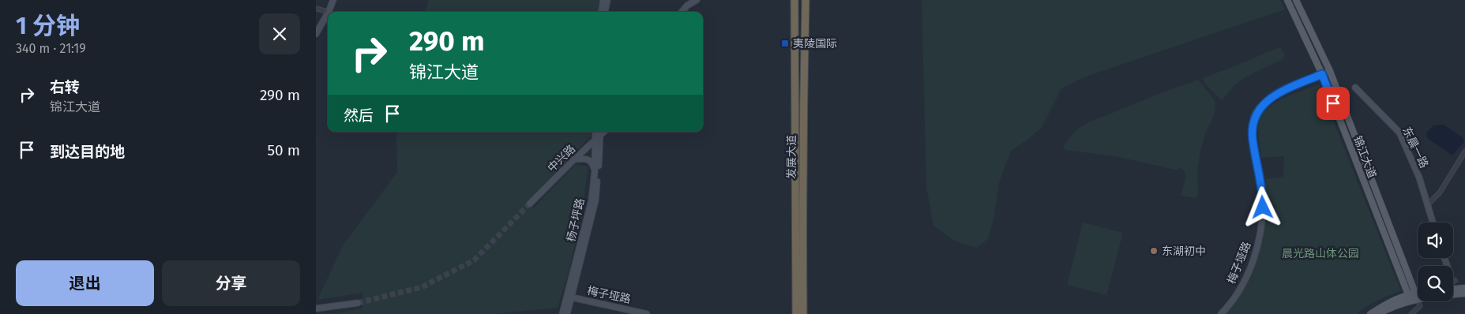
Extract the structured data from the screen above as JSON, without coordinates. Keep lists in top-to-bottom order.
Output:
{
  "streets": {
    "highway": ["发展大道"],
    "main road": [
      "东晨一路",
      "锦江大道",
      "中兴路",
      "杨子坪路",
      "梅子垭路"
    ]
  },
  "crossings": [
    ["锦江大道", "梅子垭路"],
    ["中兴路", "杨子坪路"],
    ["杨子坪路", "梅子垭路"]
  ],
  "parks": ["晨光路山体公园"],
  "places": {
    "transit": ["夷陵国际"],
    "other": ["东湖初中"]
  },
  "page": {
    "heading": ["1 分钟", "340 m · 21:19"],
    "turn": ["290 m", "锦江大道"],
    "list": [
      {
        "name": "右转",
        "note": "锦江大道",
        "value": "290 m"
      },
      {
        "name": "到达目的地",
        "value": "50 m"
      }
    ],
    "then": "然后",
    "buttons": ["退出", "分享"]
  }
}
